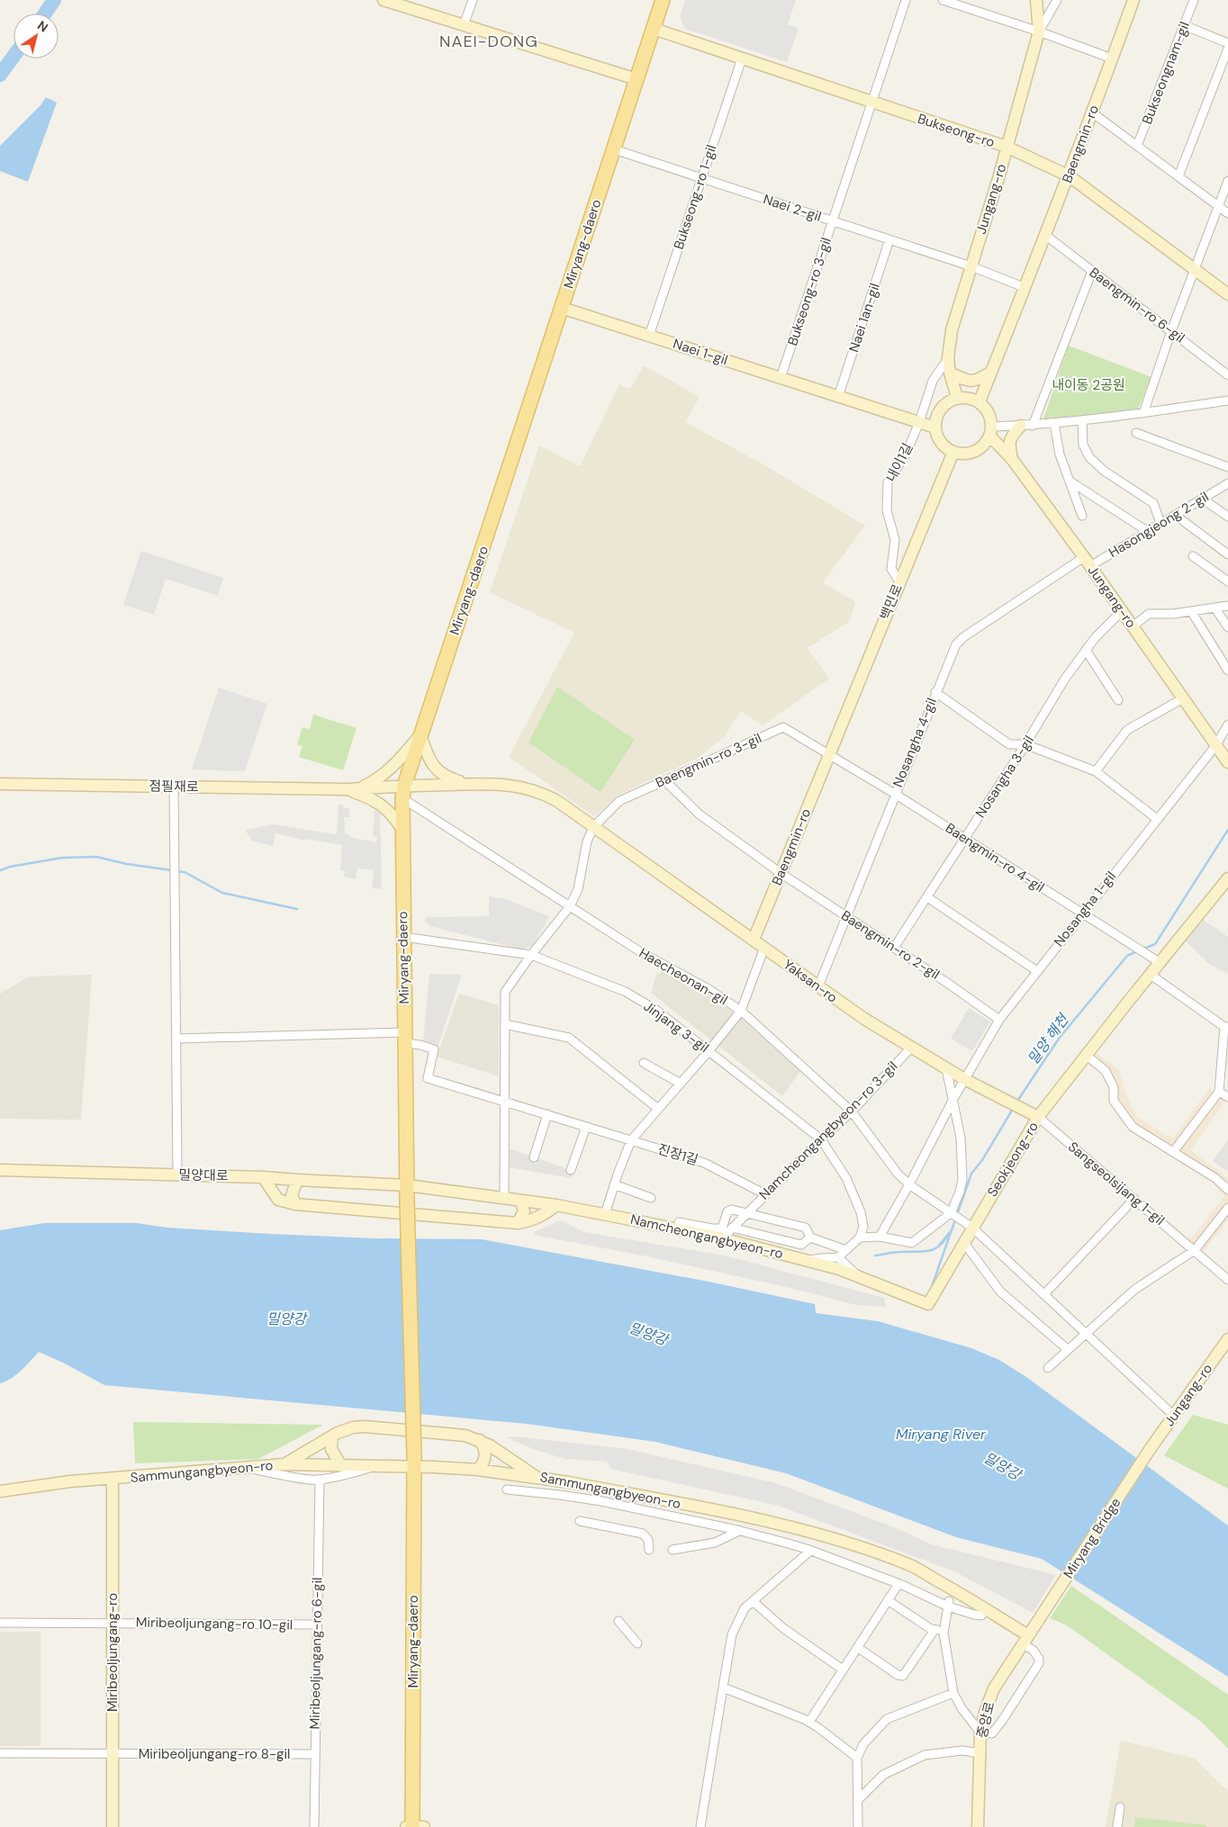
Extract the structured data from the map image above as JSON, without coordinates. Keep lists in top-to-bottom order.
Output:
{
  "streets": {
    "main road": ["Miryang-daero"],
    "street": [
      "Bukseongnam-gil",
      "Bukseong-ro",
      "Baengmin-ro",
      "Bukseong-ro 1-gil",
      "Jungang-ro",
      "Naei 2-gil",
      "Bukseong-ro 3-gil",
      "Baengmin-ro 6-gil",
      "Naei 1an-gil",
      "Naei 1-gil",
      "내이1길",
      "Hasongjeong 2-gil",
      "백민로",
      "Nosangha 4-gil",
      "Baengmin-ro 3-gil",
      "Nosangha 3-gil",
      "점필재로",
      "Baengmin-ro 4-gil",
      "Nosangha 1-gil",
      "Baengmin-ro 2-gil",
      "Haecheonan-gil",
      "Yaksan-ro",
      "Jinjang 3-gil",
      "Namcheongangbyeon-ro 3-gil",
      "진장1길",
      "Seokjeong-ro",
      "밀양대로",
      "Sangseolsijang 1-gil",
      "Namcheongangbyeon-ro",
      "Sammungangbyeon-ro",
      "Miryang Bridge",
      "Miribeoljungang-ro 10-gil",
      "Miribeoljungang-ro",
      "Miribeoljungang-ro 6-gil",
      "중앙로",
      "Miribeoljungang-ro 8-gil"
    ]
  },
  "crossings": [
    ["Bukseong-ro", "Baengmin-ro"],
    ["Bukseong-ro", "Bukseong-ro 1-gil"],
    ["Bukseong-ro", "Jungang-ro"],
    ["Bukseong-ro", "Miryang-daero"],
    ["Bukseong-ro", "Bukseong-ro 3-gil"],
    ["Baengmin-ro", "Naei 2-gil"],
    ["Baengmin-ro", "Baengmin-ro 6-gil"],
    ["Baengmin-ro", "백민로"],
    ["Baengmin-ro", "Baengmin-ro 3-gil"],
    ["Baengmin-ro", "Baengmin-ro 4-gil"],
    ["Baengmin-ro", "Baengmin-ro 2-gil"],
    ["Baengmin-ro", "Yaksan-ro"],
    ["Bukseong-ro 1-gil", "Naei 2-gil"],
    ["Bukseong-ro 1-gil", "Naei 1-gil"],
    ["Jungang-ro", "Naei 2-gil"],
    ["Jungang-ro", "Hasongjeong 2-gil"],
    ["Jungang-ro", "백민로"],
    ["Jungang-ro", "Nosangha 4-gil"],
    ["Jungang-ro", "Nosangha 3-gil"],
    ["Jungang-ro", "Nosangha 1-gil"],
    ["Jungang-ro", "Miryang Bridge"],
    ["Naei 2-gil", "Miryang-daero"],
    ["Naei 2-gil", "Bukseong-ro 3-gil"],
    ["Naei 2-gil", "Naei 1an-gil"],
    ["Miryang-daero", "Naei 1-gil"],
    ["Miryang-daero", "점필재로"],
    ["Miryang-daero", "Haecheonan-gil"],
    ["Miryang-daero", "Yaksan-ro"],
    ["Miryang-daero", "Jinjang 3-gil"],
    ["Miryang-daero", "진장1길"],
    ["Miryang-daero", "밀양대로"],
    ["Miryang-daero", "Namcheongangbyeon-ro"],
    ["Bukseong-ro 3-gil", "Naei 1-gil"],
    ["Naei 1an-gil", "Naei 1-gil"],
    ["내이1길", "백민로"],
    ["Hasongjeong 2-gil", "Nosangha 4-gil"],
    ["백민로", "Baengmin-ro 3-gil"],
    ["백민로", "Baengmin-ro 4-gil"],
    ["Nosangha 4-gil", "Baengmin-ro 4-gil"],
    ["Nosangha 4-gil", "Baengmin-ro 2-gil"],
    ["Nosangha 4-gil", "Yaksan-ro"],
    ["Baengmin-ro 3-gil", "Baengmin-ro 4-gil"],
    ["Baengmin-ro 3-gil", "Baengmin-ro 2-gil"],
    ["Baengmin-ro 3-gil", "Yaksan-ro"],
    ["Nosangha 3-gil", "Baengmin-ro 4-gil"],
    ["Nosangha 3-gil", "Baengmin-ro 2-gil"],
    ["점필재로", "Haecheonan-gil"],
    ["점필재로", "Yaksan-ro"],
    ["Baengmin-ro 4-gil", "Nosangha 1-gil"],
    ["Baengmin-ro 4-gil", "Seokjeong-ro"],
    ["Nosangha 1-gil", "Baengmin-ro 2-gil"],
    ["Nosangha 1-gil", "Haecheonan-gil"],
    ["Nosangha 1-gil", "Yaksan-ro"],
    ["Haecheonan-gil", "Yaksan-ro"],
    ["Haecheonan-gil", "Namcheongangbyeon-ro 3-gil"],
    ["Haecheonan-gil", "Seokjeong-ro"],
    ["Haecheonan-gil", "Namcheongangbyeon-ro"],
    ["Yaksan-ro", "Namcheongangbyeon-ro 3-gil"],
    ["Yaksan-ro", "Seokjeong-ro"],
    ["Yaksan-ro", "Sangseolsijang 1-gil"],
    ["Jinjang 3-gil", "Namcheongangbyeon-ro 3-gil"],
    ["Namcheongangbyeon-ro 3-gil", "진장1길"],
    ["Namcheongangbyeon-ro 3-gil", "Namcheongangbyeon-ro"],
    ["Seokjeong-ro", "Sangseolsijang 1-gil"],
    ["Seokjeong-ro", "Namcheongangbyeon-ro"],
    ["밀양대로", "Namcheongangbyeon-ro"],
    ["Sammungangbyeon-ro", "Miribeoljungang-ro"],
    ["Sammungangbyeon-ro", "중앙로"],
    ["Miryang Bridge", "중앙로"],
    ["Miribeoljungang-ro 10-gil", "Miribeoljungang-ro"],
    ["Miribeoljungang-ro 10-gil", "Miribeoljungang-ro 6-gil"],
    ["Miribeoljungang-ro", "Miribeoljungang-ro 8-gil"],
    ["Miribeoljungang-ro 6-gil", "Miribeoljungang-ro 8-gil"]
  ],
  "districts": ["NAEI-DONG"],
  "water": ["밀양 해천", "밀양강", "Miryang River"],
  "parks": ["내이동 2공원"],
  "north": "top right"
}
